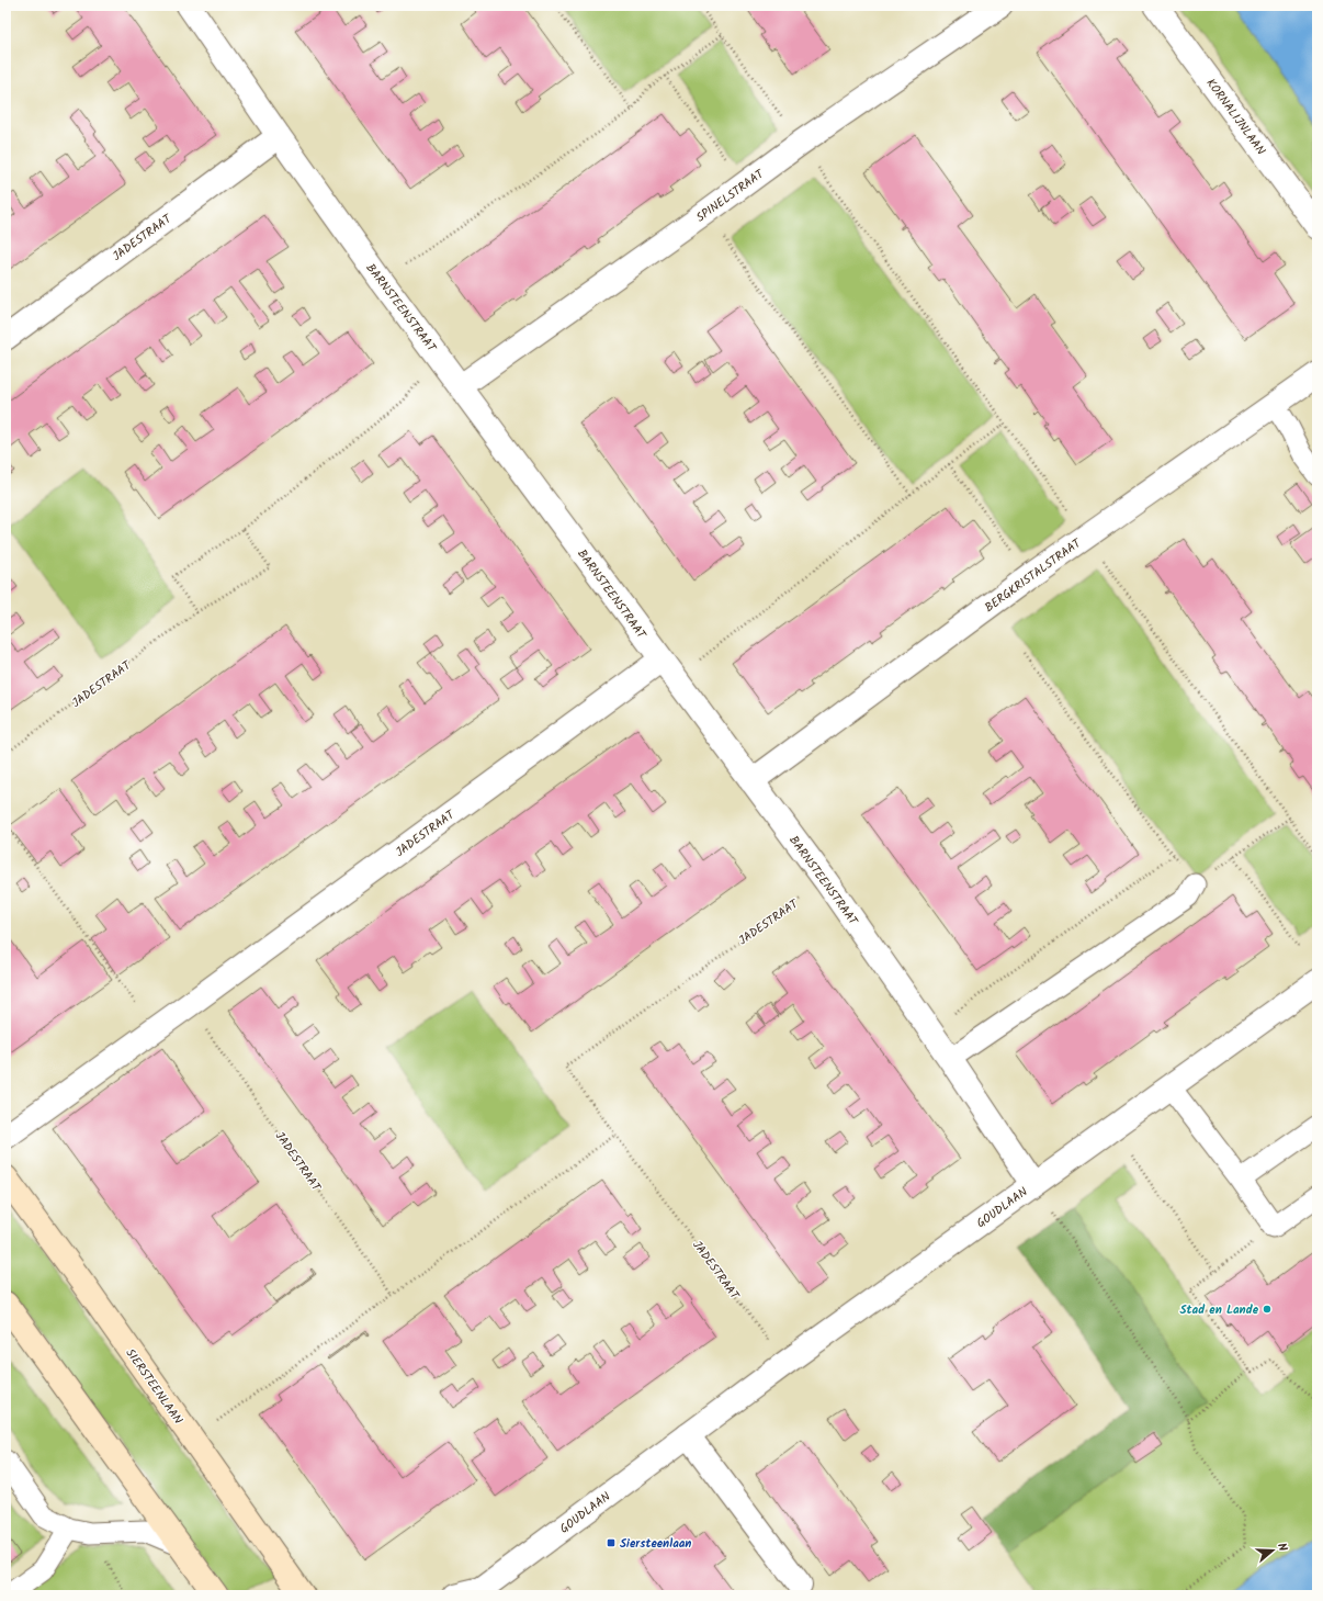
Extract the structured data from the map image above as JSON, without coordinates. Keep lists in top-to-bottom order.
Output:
{
  "streets": {
    "main road": ["SIERSTEENLAAN"],
    "street": [
      "KORNALIJNLAAN",
      "SPINELSTRAAT",
      "JADESTRAAT",
      "BARNSTEENSTRAAT",
      "BERGKRISTALSTRAAT",
      "GOUDLAAN"
    ]
  },
  "crossings": [
    ["SPINELSTRAAT", "BARNSTEENSTRAAT"],
    ["JADESTRAAT", "BARNSTEENSTRAAT"],
    ["JADESTRAAT", "GOUDLAAN"],
    ["BARNSTEENSTRAAT", "BERGKRISTALSTRAAT"],
    ["BARNSTEENSTRAAT", "GOUDLAAN"]
  ],
  "places": {
    "other": ["Stad en Lande"],
    "transit": ["Siersteenlaan"]
  },
  "north": "right"
}
